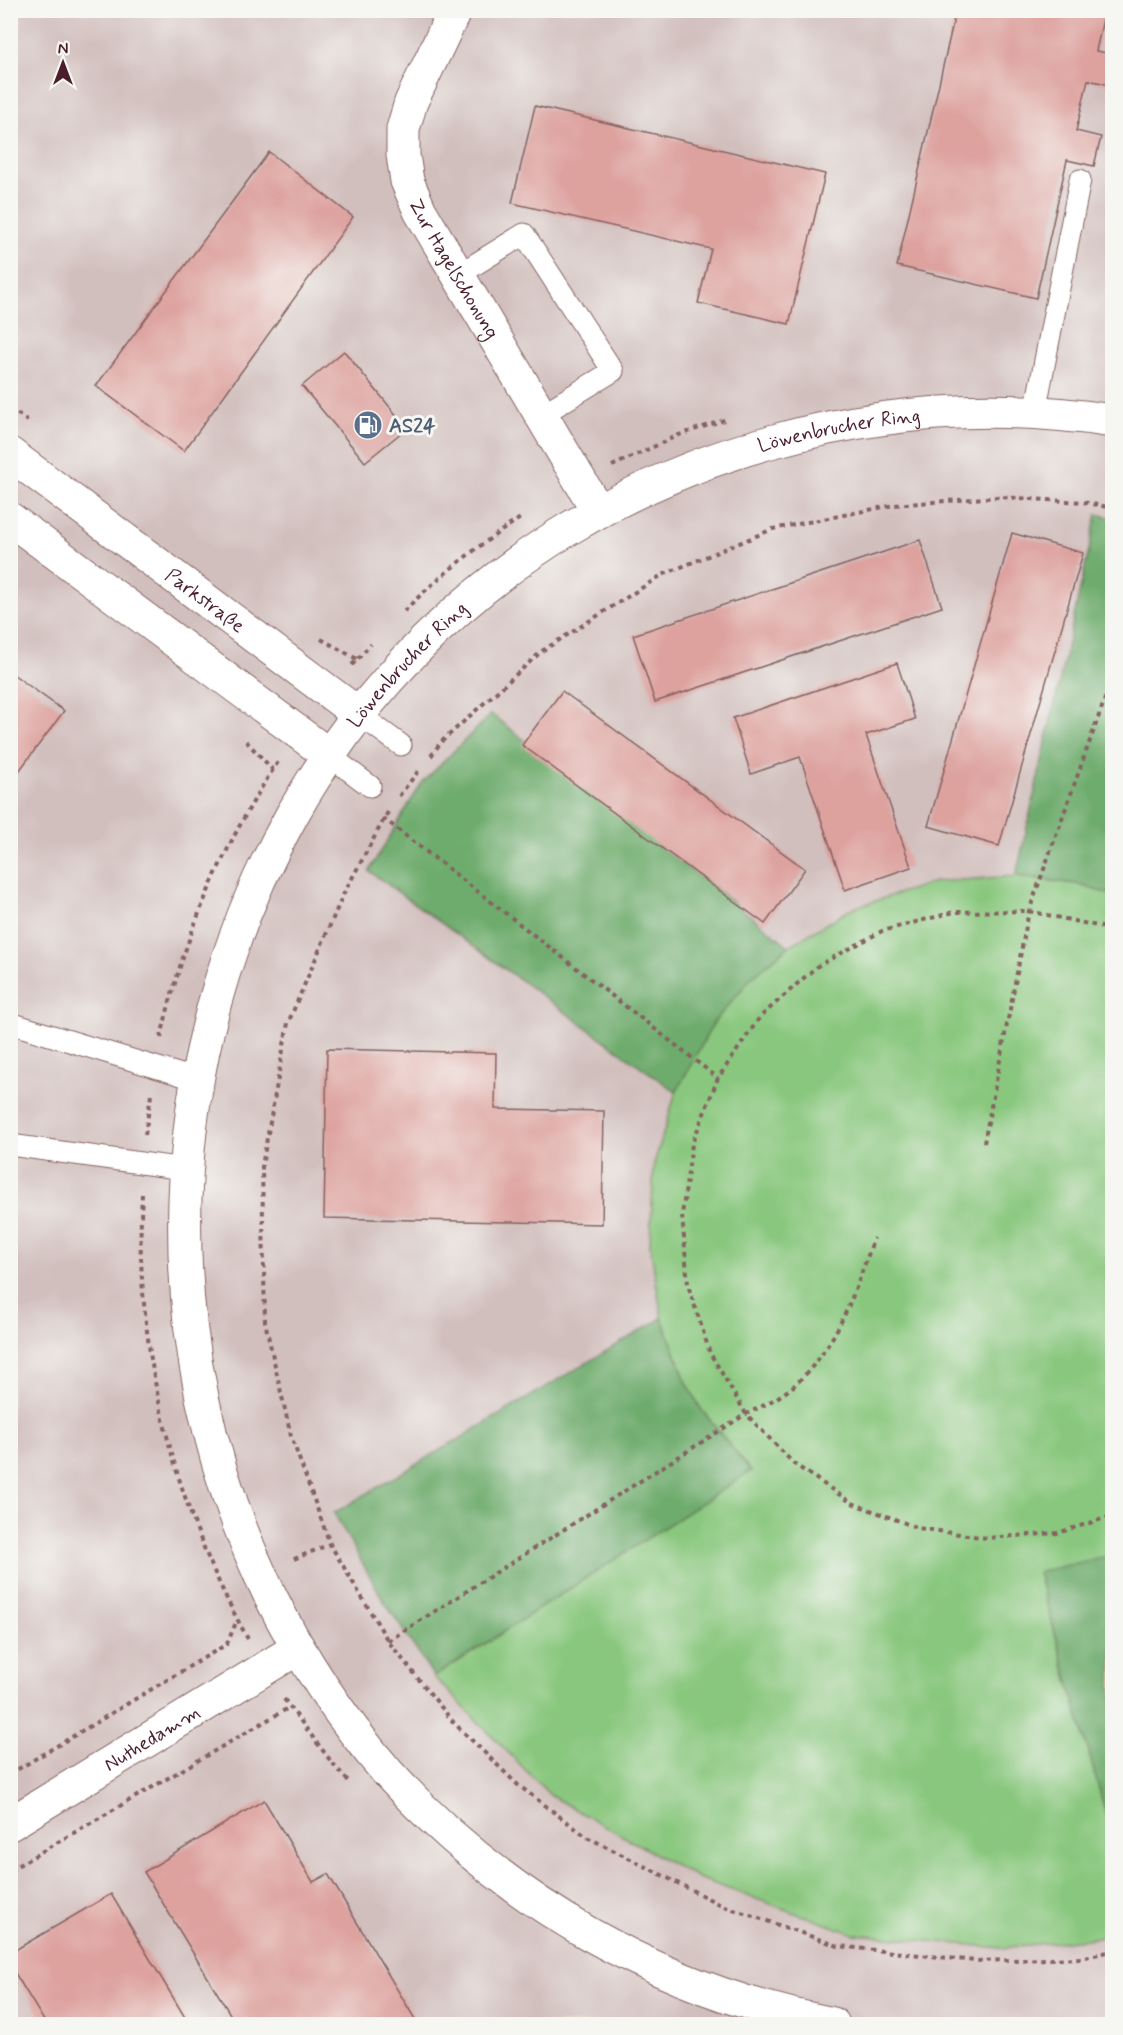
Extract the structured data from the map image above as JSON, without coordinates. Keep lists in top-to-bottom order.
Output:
{
  "streets": {
    "street": [
      "Zur Hagelschonung",
      "Löwenbrucher Ring",
      "Parkstraße",
      "Nuthedamm"
    ]
  },
  "crossings": [
    ["Zur Hagelschonung", "Löwenbrucher Ring"],
    ["Löwenbrucher Ring", "Parkstraße"],
    ["Löwenbrucher Ring", "Nuthedamm"]
  ],
  "places": {
    "fuel station": ["AS24"]
  },
  "north": "top"
}
